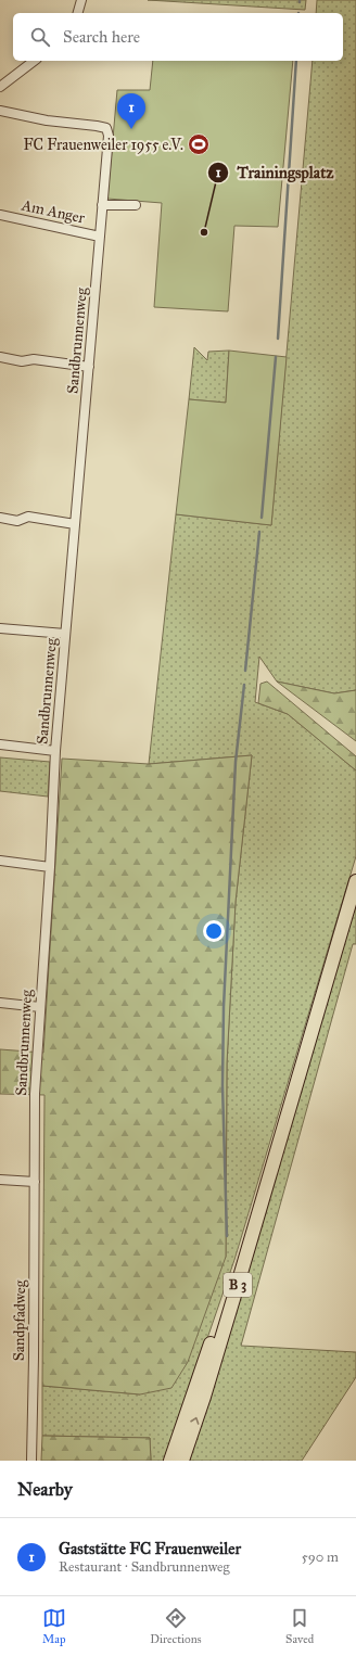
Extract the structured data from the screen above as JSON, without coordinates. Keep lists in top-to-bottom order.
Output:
{
  "streets": {
    "main road": ["B 3"],
    "street": ["Am Anger", "Sandbrunnenweg", "Sandpfadweg"]
  },
  "crossings": [
    ["Am Anger", "Sandbrunnenweg"],
    ["Sandbrunnenweg", "Sandpfadweg"]
  ],
  "places": {
    "sports": ["FC Frauenweiler 1955 e.V."],
    "other": ["Trainingsplatz"]
  },
  "page": {
    "search": "Search here",
    "pins": "1",
    "heading": "Nearby",
    "list": [
      {
        "mark": "1",
        "name": "Gaststätte FC Frauenweiler",
        "note": "Restaurant · Sandbrunnenweg",
        "value": "590 m"
      }
    ],
    "nav": ["Map", "Directions", "Saved"]
  }
}
